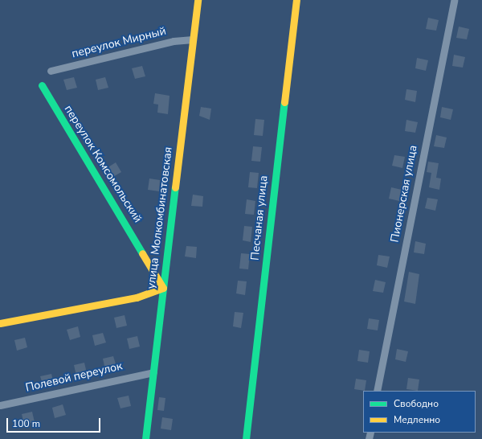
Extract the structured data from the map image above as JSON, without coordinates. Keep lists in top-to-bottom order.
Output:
{
  "streets": {
    "street": [
      "переулок Мирный",
      "переулок Комсомольский",
      "Пионерская улица",
      "улица Молкомбинатовская",
      "Песчаная улица",
      "Полевой переулок"
    ]
  },
  "crossings": [
    ["переулок Мирный", "улица Молкомбинатовская"],
    ["переулок Комсомольский", "улица Молкомбинатовская"],
    ["улица Молкомбинатовская", "Полевой переулок"]
  ],
  "legend": ["Свободно", "Медленно"],
  "scale_bar": "100 m"
}
